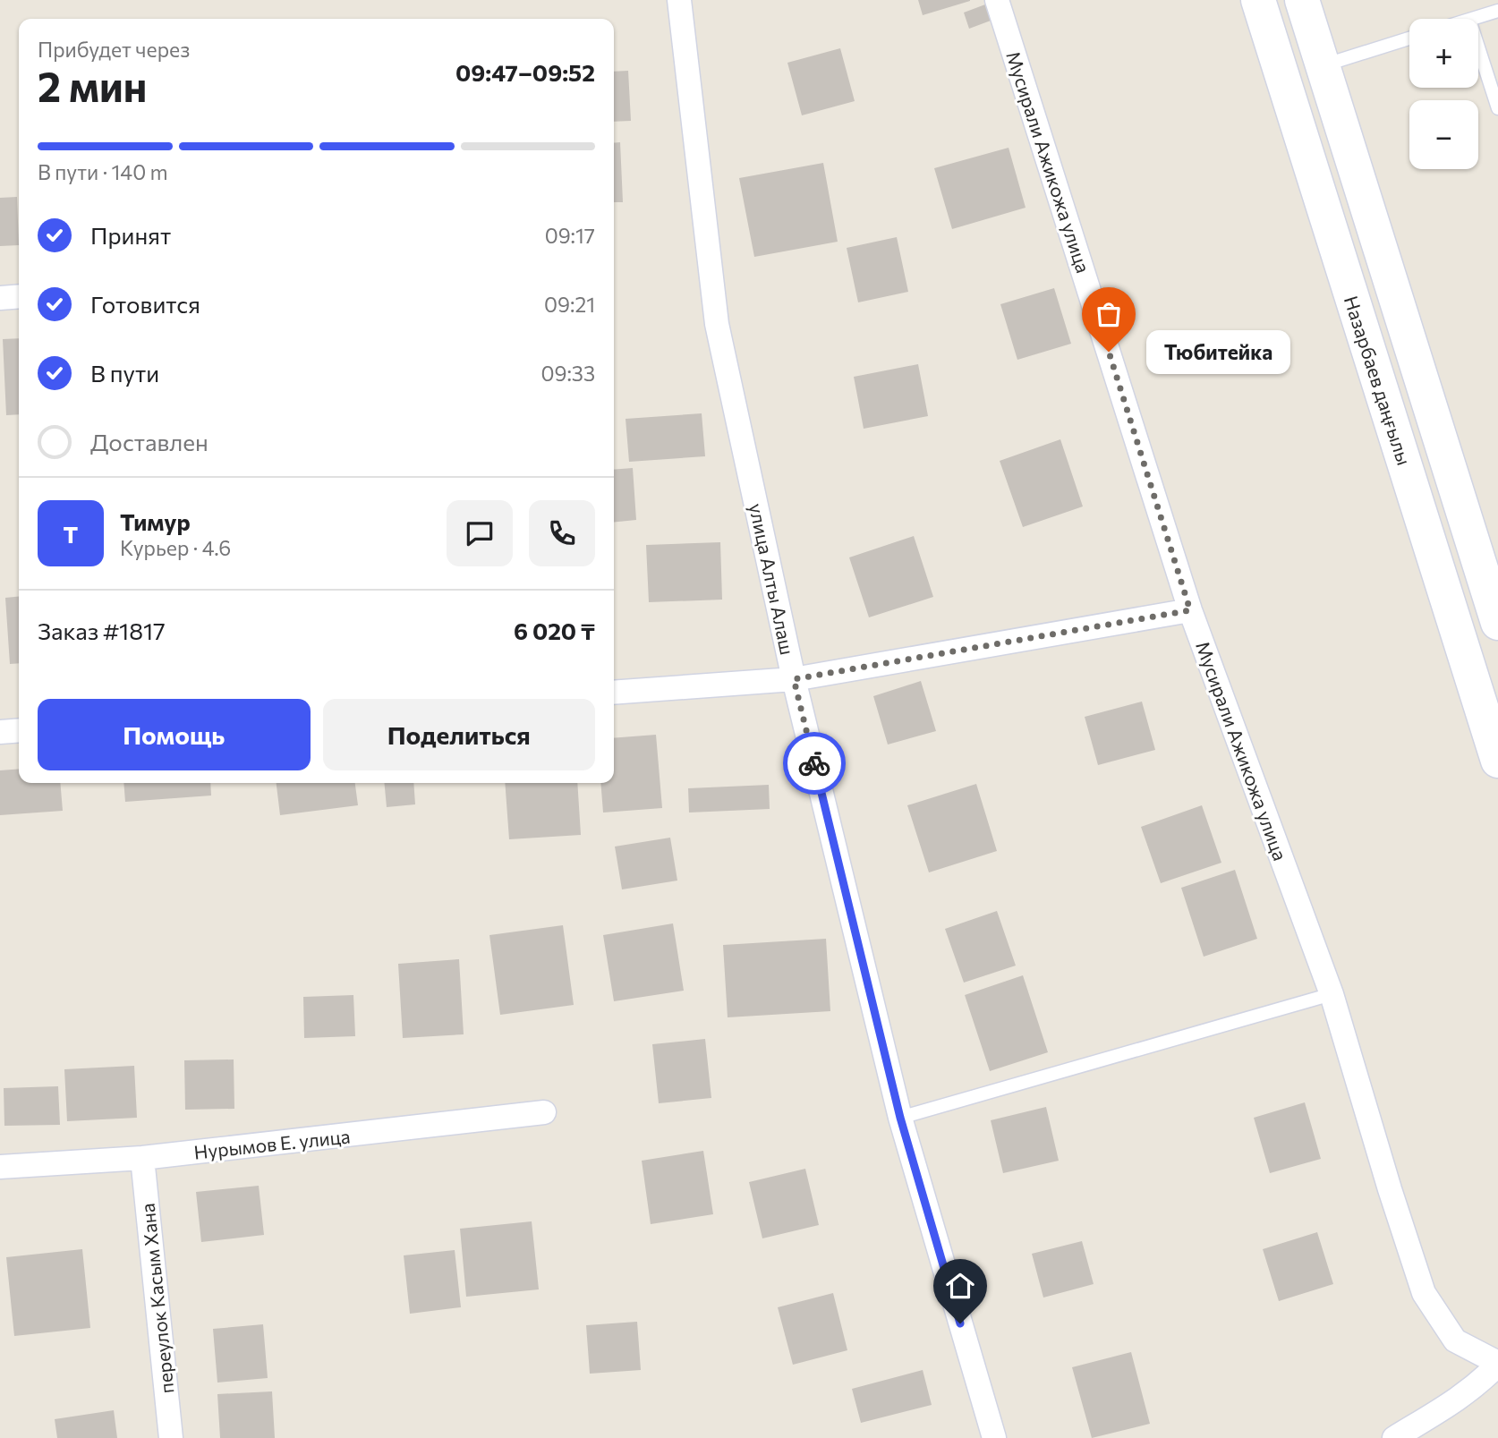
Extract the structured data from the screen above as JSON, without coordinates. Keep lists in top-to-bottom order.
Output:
{
  "streets": {
    "main road": ["Назарбаев даңғылы"],
    "street": [
      "Мусирали Ажикожа улица",
      "улица Алты Алаш",
      "Нурымов Е. улица",
      "переулок Касым Хана"
    ]
  },
  "crossings": [
    ["Нурымов Е. улица", "переулок Касым Хана"]
  ],
  "places": ["Тюбитейка"],
  "page": {
    "map_buttons": ["+", "−"],
    "heading": ["2 мин", "Прибудет через", "09:47–09:52"],
    "panel": [
      "Тимур",
      "Курьер · 4.6",
      "Заказ #1817",
      "6 020 ₸"
    ],
    "bar": "В пути · 140 m",
    "list": [
      ["Принят", "09:17"],
      ["Готовится", "09:21"],
      ["В пути", "09:33"],
      "Доставлен"
    ],
    "bubble": "Тюбитейка",
    "round": "Т",
    "buttons": ["Помощь", "Поделиться"]
  }
}
